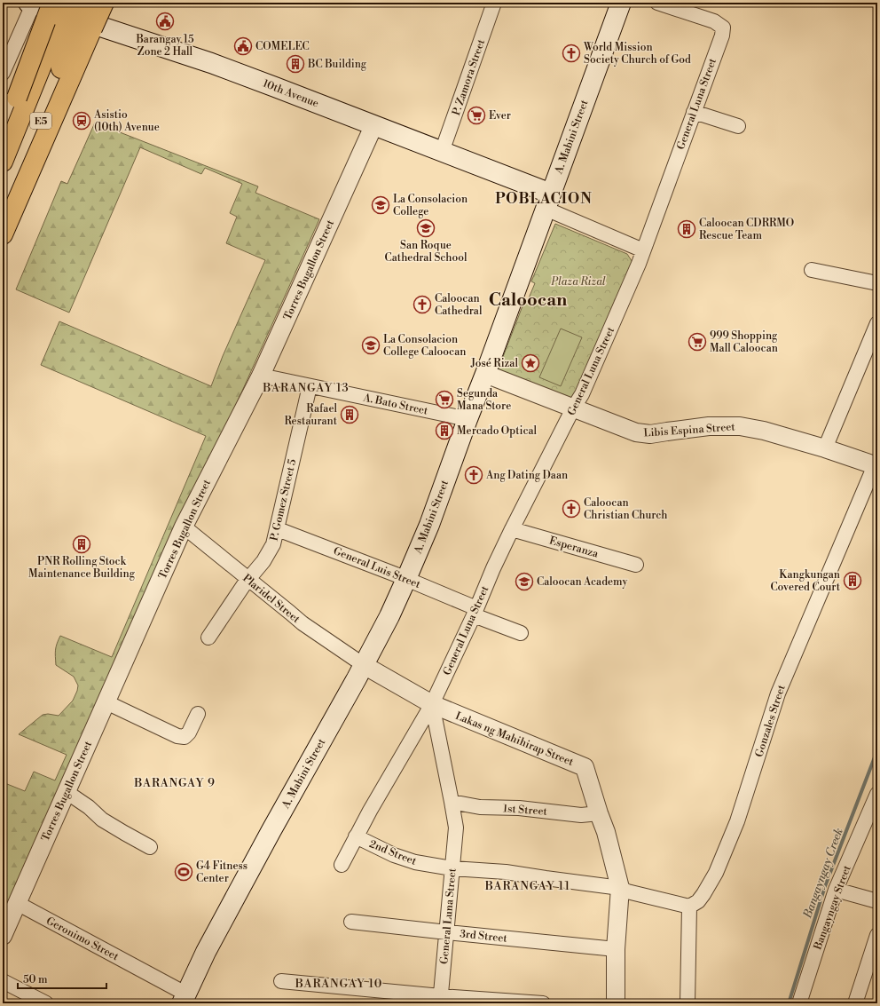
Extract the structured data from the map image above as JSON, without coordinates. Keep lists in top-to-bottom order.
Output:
{
  "streets": {
    "highway": ["E5"],
    "main road": ["10th Avenue", "A. Mabini Street"],
    "street": [
      "P. Zamora Street",
      "General Luna Street",
      "Torres Bugallon Street",
      "A. Bato Street",
      "Libis Espina Street",
      "P. Gomez Street 5",
      "Esperanza",
      "General Luis Street",
      "Plaridel Street",
      "Gonzales Street",
      "Lakas ng Mahihirap Street",
      "1st Street",
      "2nd Street",
      "Bangayngay Street",
      "3rd Street",
      "Geronimo Street"
    ]
  },
  "crossings": [
    ["P. Zamora Street", "10th Avenue"],
    ["10th Avenue", "A. Mabini Street"],
    ["10th Avenue", "Torres Bugallon Street"],
    ["General Luna Street", "Libis Espina Street"],
    ["General Luna Street", "Esperanza"],
    ["General Luna Street", "General Luis Street"],
    ["General Luna Street", "Lakas ng Mahihirap Street"],
    ["General Luna Street", "1st Street"],
    ["General Luna Street", "2nd Street"],
    ["General Luna Street", "3rd Street"],
    ["A. Mabini Street", "A. Bato Street"],
    ["A. Mabini Street", "Libis Espina Street"],
    ["A. Mabini Street", "General Luis Street"],
    ["A. Mabini Street", "Plaridel Street"],
    ["A. Mabini Street", "Lakas ng Mahihirap Street"],
    ["A. Mabini Street", "Geronimo Street"],
    ["Torres Bugallon Street", "A. Bato Street"],
    ["Torres Bugallon Street", "Plaridel Street"],
    ["Torres Bugallon Street", "Geronimo Street"],
    ["A. Bato Street", "P. Gomez Street 5"],
    ["Libis Espina Street", "Gonzales Street"],
    ["P. Gomez Street 5", "General Luis Street"],
    ["P. Gomez Street 5", "Plaridel Street"],
    ["Plaridel Street", "Lakas ng Mahihirap Street"],
    ["Lakas ng Mahihirap Street", "1st Street"],
    ["Lakas ng Mahihirap Street", "2nd Street"],
    ["Lakas ng Mahihirap Street", "3rd Street"]
  ],
  "districts": [
    "POBLACION",
    "Caloocan",
    "BARANGAY 13",
    "BARANGAY 9",
    "BARANGAY 11",
    "BARANGAY 10"
  ],
  "water": ["Bangayngay Creek"],
  "parks": ["Plaza Rizal"],
  "places": {
    "public building": ["Barangay 15 Zone 2 Hall", "COMELEC"],
    "church": [
      "World Mission Society Church of God",
      "Caloocan Cathedral",
      "Ang Dating Daan",
      "Caloocan Christian Church"
    ],
    "building": [
      "BC Building",
      "Caloocan CDRRMO Rescue Team",
      "Rafael Restaurant",
      "Mercado Optical",
      "PNR Rolling Stock Maintenance Building",
      "Kangkungan Covered Court"
    ],
    "supermarket": ["Ever", "999 Shopping Mall Caloocan", "Segunda Mana Store"],
    "station": ["Asistio (10th) Avenue"],
    "school or university": [
      "La Consolacion College",
      "San Roque Cathedral School",
      "La Consolacion College Caloocan",
      "Caloocan Academy"
    ],
    "place": ["José Rizal"],
    "sports": ["G4 Fitness Center"]
  },
  "scale_bar": "50 m"
}
